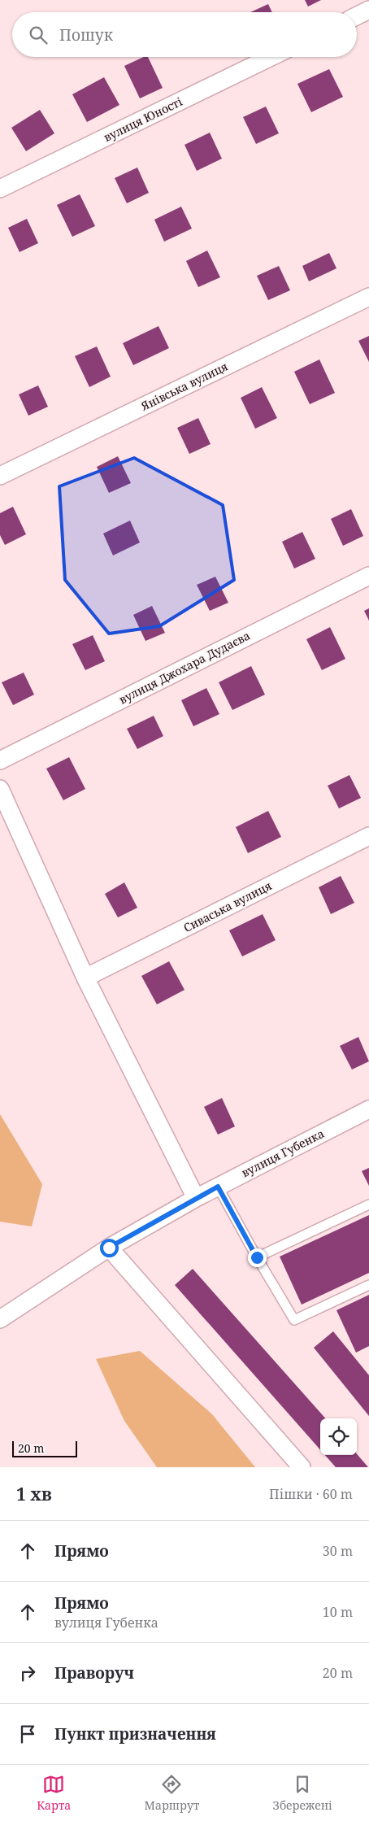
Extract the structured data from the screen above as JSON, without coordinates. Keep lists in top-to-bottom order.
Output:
{
  "streets": {
    "street": [
      "вулиця Юності",
      "Янівська вулиця",
      "вулиця Джохара Дудаєва",
      "Сиваська вулиця",
      "вулиця Губенка"
    ]
  },
  "scale_bar": "20 m",
  "page": {
    "search": "Пошук",
    "scale": "20 m",
    "heading": ["1 хв", "Пішки · 60 m"],
    "list": [
      ["Прямо", "30 m"],
      ["Прямо", "вулиця Губенка", "10 m"],
      ["Праворуч", "20 m"],
      "Пункт призначення"
    ],
    "nav": ["Карта", "Маршрут", "Збережені"]
  }
}
